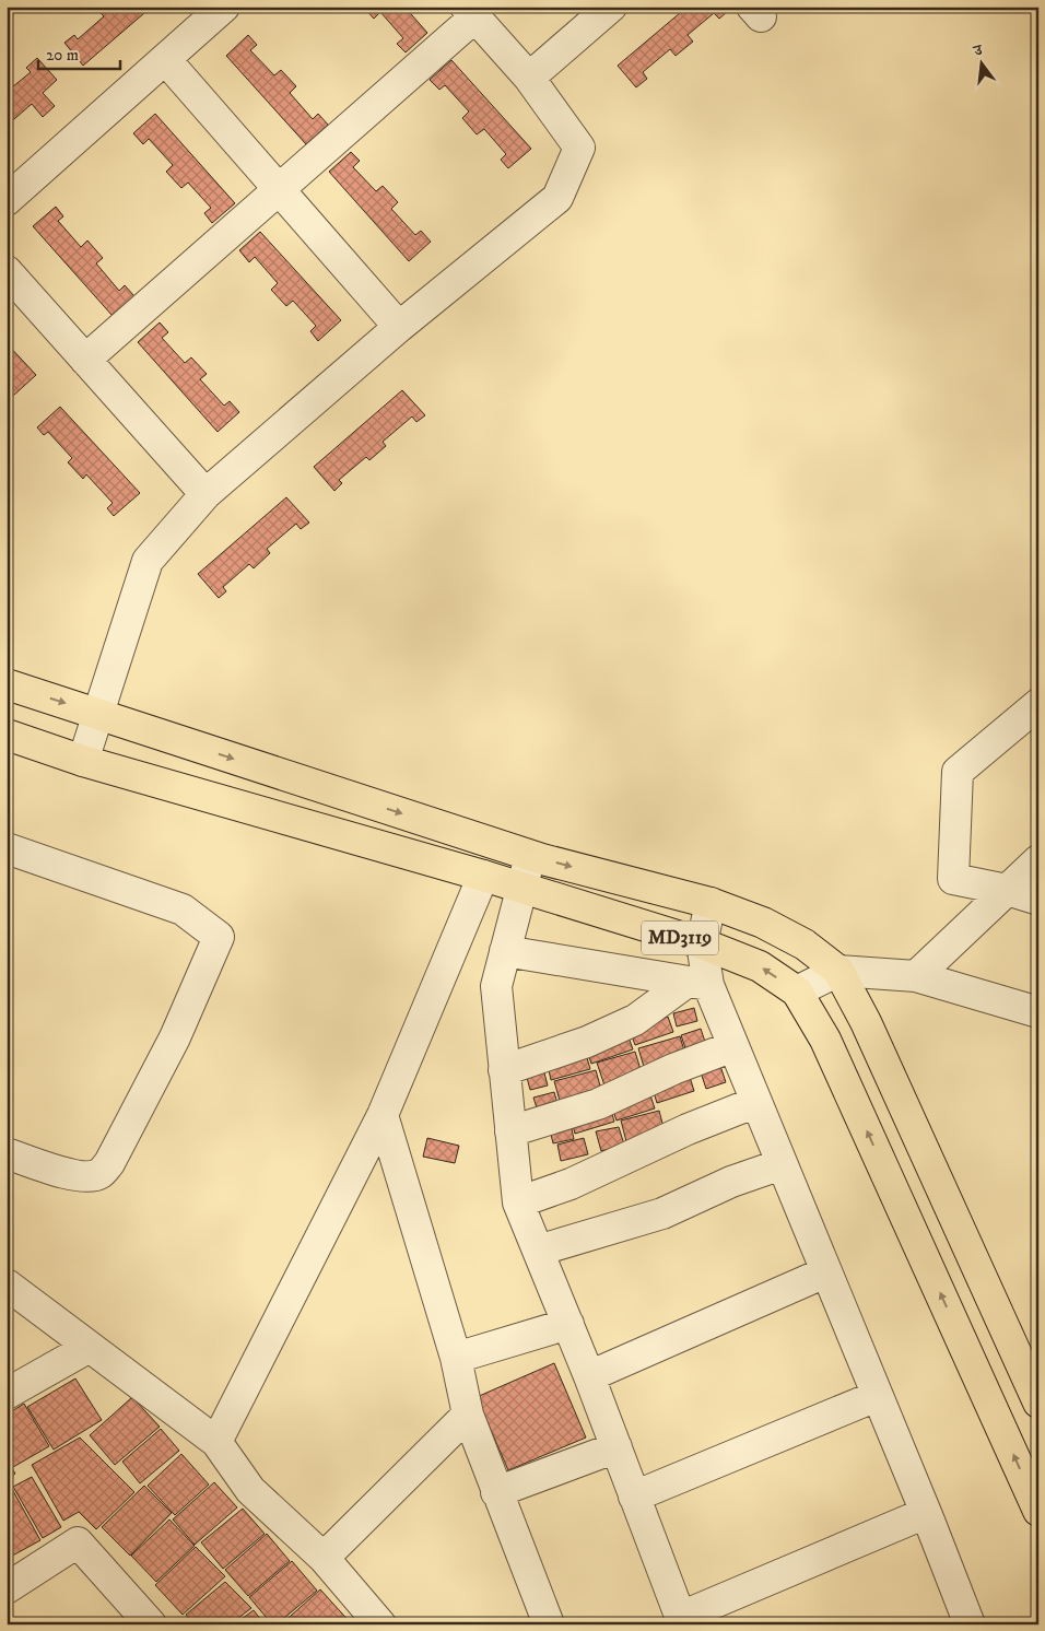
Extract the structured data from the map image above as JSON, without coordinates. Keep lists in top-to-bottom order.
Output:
{
  "streets": {
    "main road": ["MD3119"]
  },
  "scale_bar": "20 m",
  "north": "top"
}
